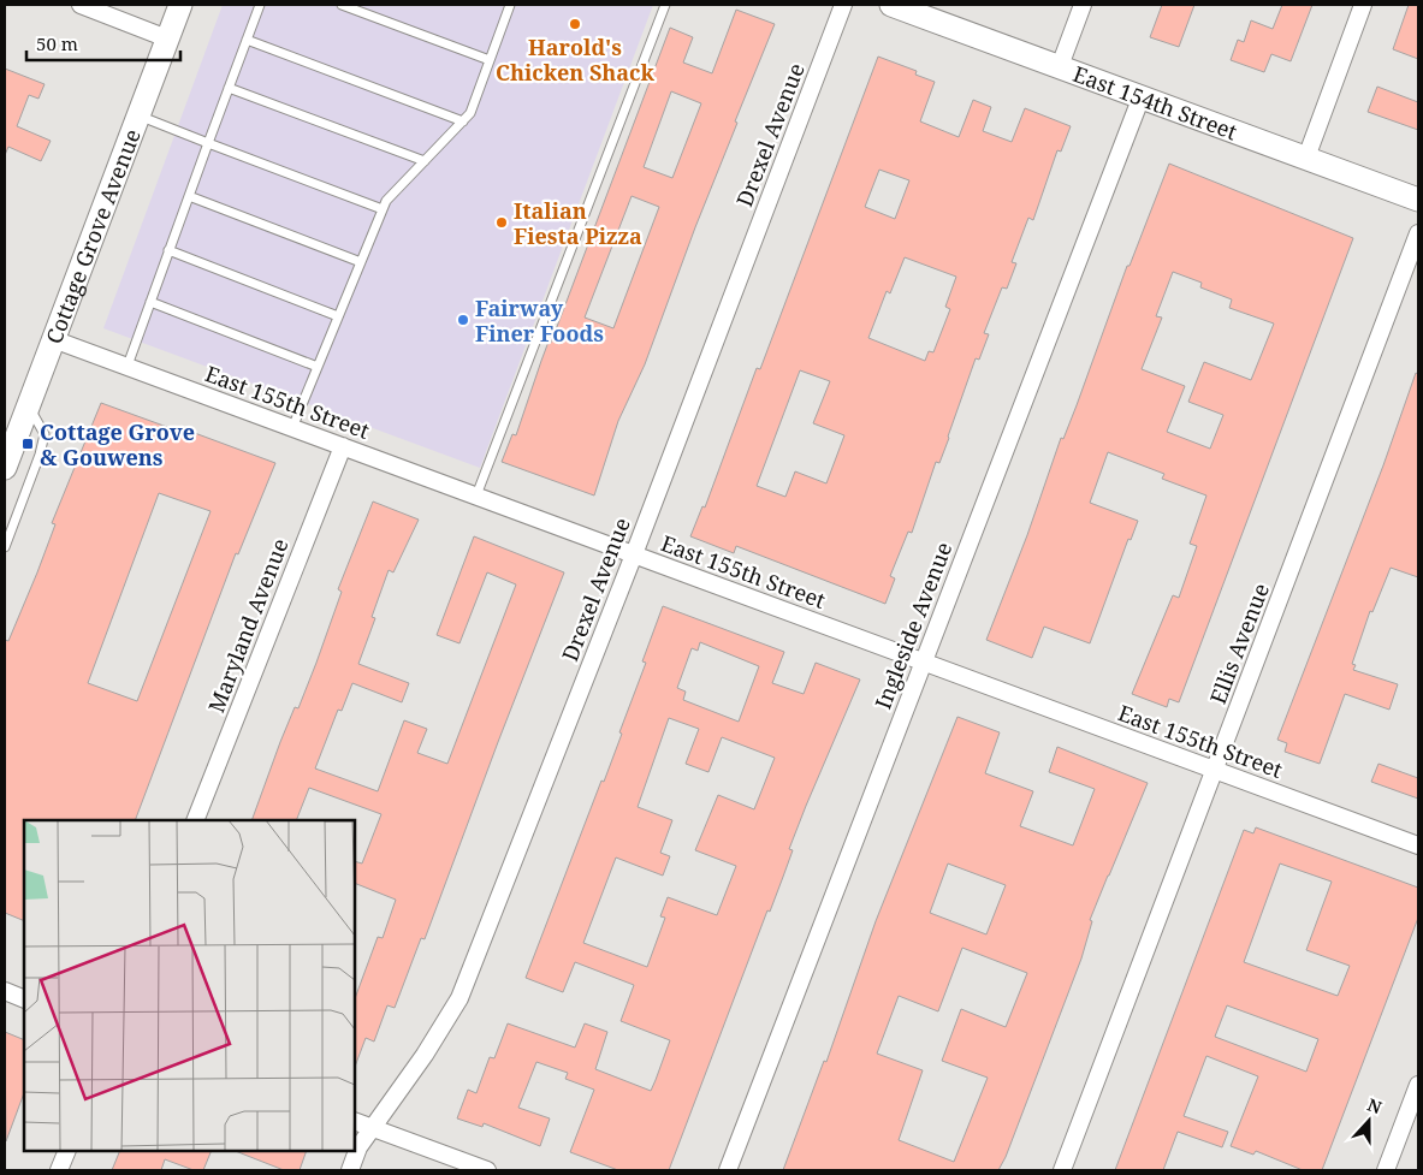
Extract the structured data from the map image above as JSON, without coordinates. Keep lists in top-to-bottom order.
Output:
{
  "streets": {
    "street": [
      "East 154th Street",
      "Drexel Avenue",
      "Cottage Grove Avenue",
      "East 155th Street",
      "Maryland Avenue",
      "Ingleside Avenue",
      "Ellis Avenue"
    ]
  },
  "crossings": [
    ["East 154th Street", "Ingleside Avenue"],
    ["Drexel Avenue", "East 155th Street"],
    ["Cottage Grove Avenue", "East 155th Street"],
    ["East 155th Street", "Maryland Avenue"],
    ["East 155th Street", "Ingleside Avenue"],
    ["East 155th Street", "Ellis Avenue"]
  ],
  "places": {
    "other": ["Harold's Chicken Shack", "Italian Fiesta Pizza", "Fairway Finer Foods"],
    "transit": ["Cottage Grove & Gouwens"]
  },
  "scale_bar": "50 m",
  "north": "top"
}
